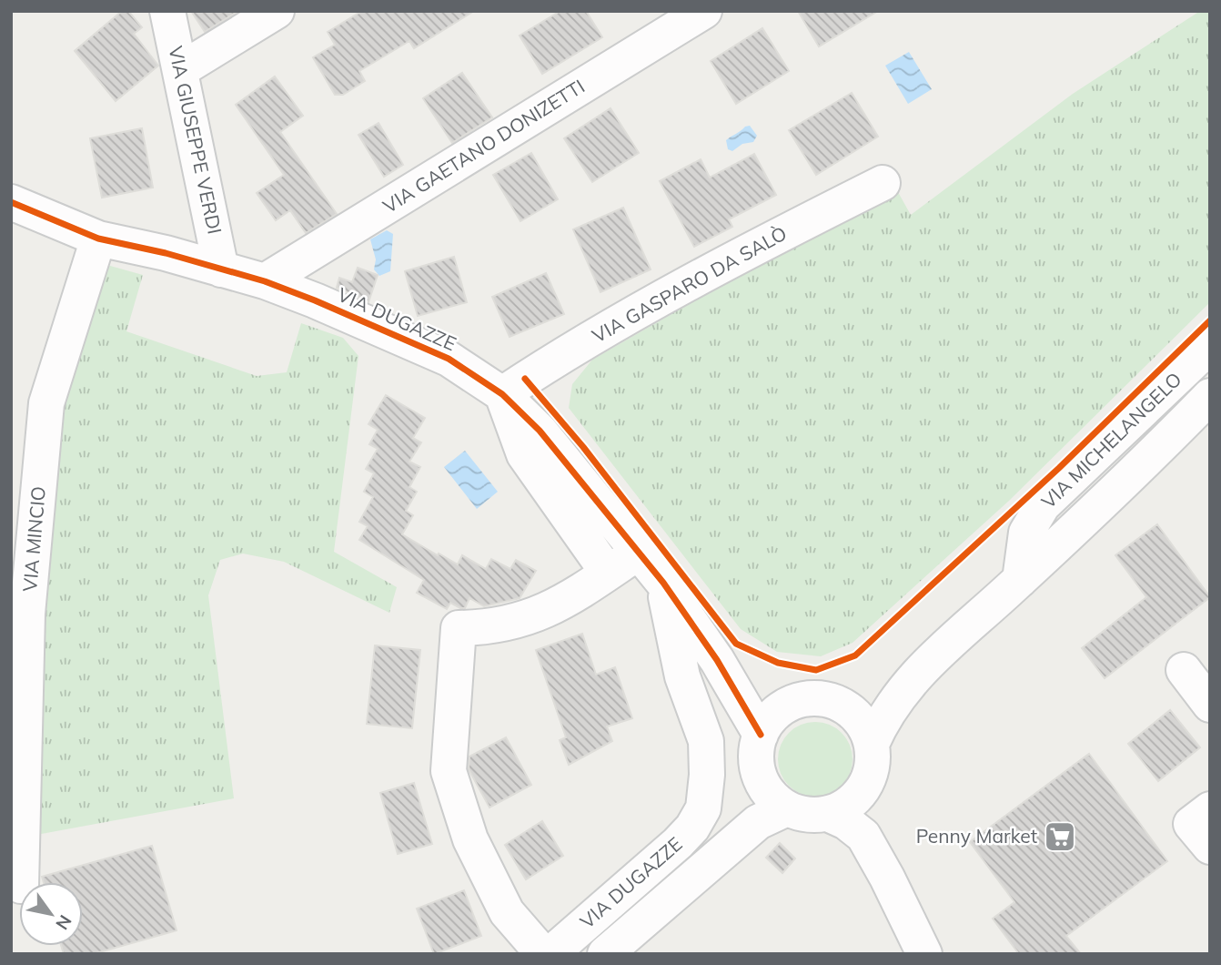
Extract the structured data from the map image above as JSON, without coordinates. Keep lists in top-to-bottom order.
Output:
{
  "streets": {
    "street": [
      "VIA GIUSEPPE VERDI",
      "VIA GAETANO DONIZETTI",
      "VIA GASPARO DA SALÒ",
      "VIA DUGAZZE",
      "VIA MICHELANGELO",
      "VIA MINCIO"
    ]
  },
  "crossings": [
    ["VIA GIUSEPPE VERDI", "VIA DUGAZZE"],
    ["VIA GAETANO DONIZETTI", "VIA DUGAZZE"],
    ["VIA GASPARO DA SALÒ", "VIA DUGAZZE"],
    ["VIA DUGAZZE", "VIA MICHELANGELO"],
    ["VIA DUGAZZE", "VIA MINCIO"]
  ],
  "places": {
    "supermarket": ["Penny Market"]
  },
  "north": "bottom right"
}
